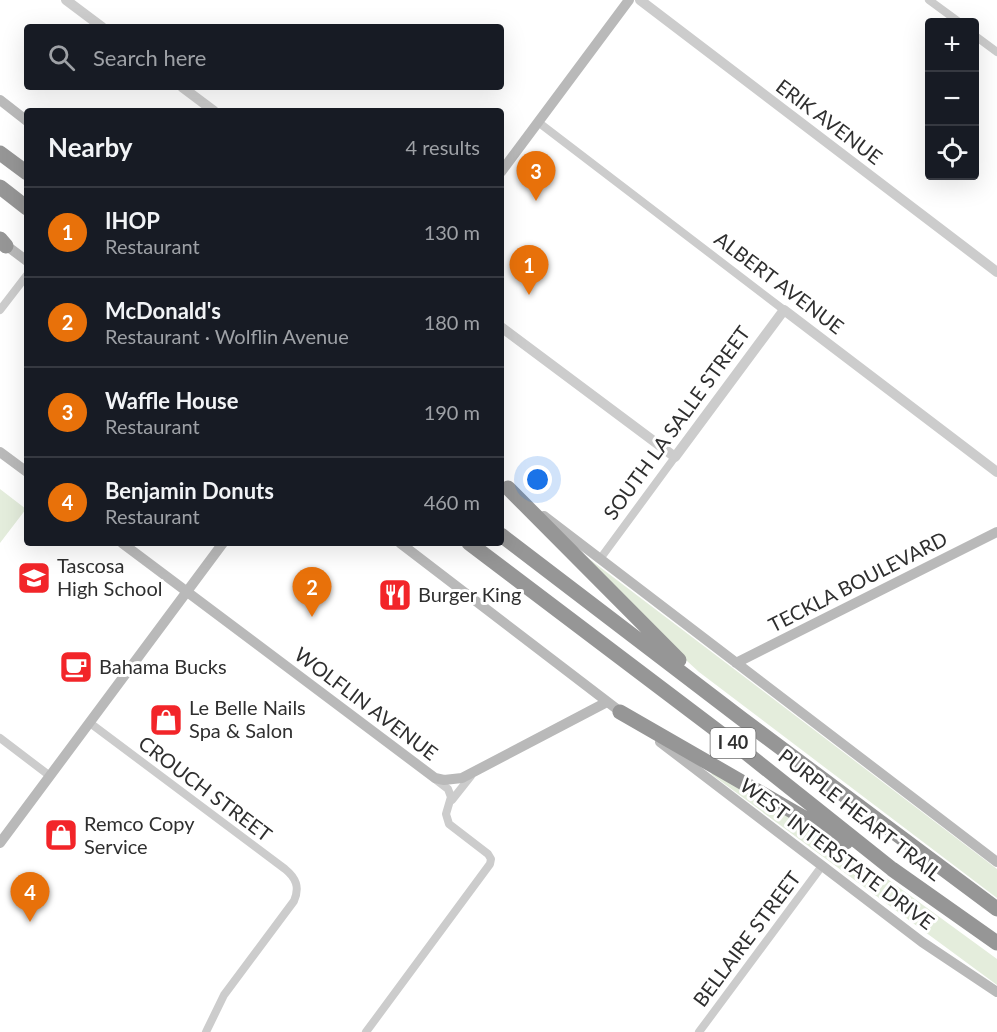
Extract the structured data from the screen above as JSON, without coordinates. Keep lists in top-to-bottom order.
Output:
{
  "streets": {
    "highway": ["I 40", "PURPLE HEART TRAIL"],
    "main road": ["TECKLA BOULEVARD", "WOLFLIN AVENUE", "WEST INTERSTATE DRIVE"],
    "street": [
      "ERIK AVENUE",
      "ALBERT AVENUE",
      "SOUTH LA SALLE STREET",
      "CROUCH STREET",
      "BELLAIRE STREET"
    ]
  },
  "crossings": [
    ["ALBERT AVENUE", "SOUTH LA SALLE STREET"],
    ["WOLFLIN AVENUE", "WEST INTERSTATE DRIVE"],
    ["WEST INTERSTATE DRIVE", "BELLAIRE STREET"]
  ],
  "places": {
    "school or university": ["Tascosa High School"],
    "restaurant": ["Burger King"],
    "cafe": ["Bahama Bucks"],
    "shop": ["Le Belle Nails Spa & Salon", "Remco Copy Service"]
  },
  "page": {
    "map_buttons": ["+", "−"],
    "search": "Search here",
    "heading": ["Nearby", "4 results"],
    "pins": [
      "3",
      "1",
      "2",
      "4"
    ],
    "list": [
      {
        "mark": "1",
        "name": "IHOP",
        "note": "Restaurant",
        "value": "130 m"
      },
      {
        "mark": "2",
        "name": "McDonald's",
        "note": "Restaurant · Wolflin Avenue",
        "value": "180 m"
      },
      {
        "mark": "3",
        "name": "Waffle House",
        "note": "Restaurant",
        "value": "190 m"
      },
      {
        "mark": "4",
        "name": "Benjamin Donuts",
        "note": "Restaurant",
        "value": "460 m"
      }
    ]
  }
}
